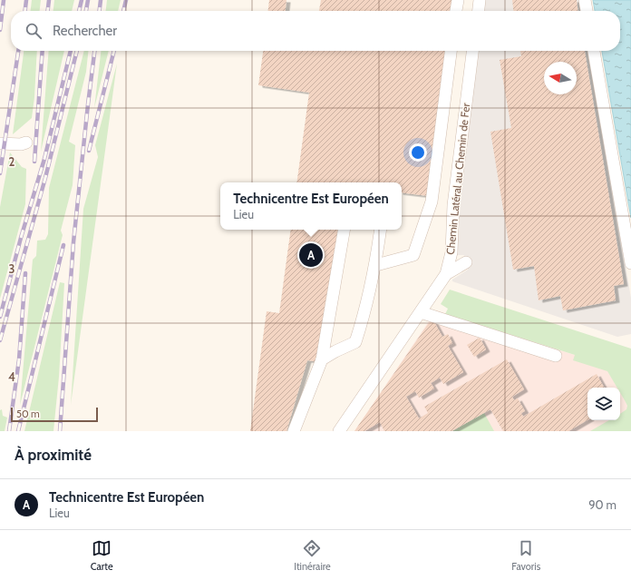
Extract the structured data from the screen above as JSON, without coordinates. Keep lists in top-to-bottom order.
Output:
{
  "streets": {
    "street": ["Chemin Latéral au Chemin de Fer"]
  },
  "scale_bar": "50 m",
  "north": "left",
  "page": {
    "search": "Rechercher",
    "popup": ["Technicentre Est Européen", "Lieu"],
    "pins": "A",
    "scale": "50 m",
    "heading": "À proximité",
    "list": [
      {
        "mark": "A",
        "name": "Technicentre Est Européen",
        "note": "Lieu",
        "value": "90 m"
      }
    ],
    "nav": ["Carte", "Itinéraire", "Favoris"]
  },
  "grid": {
    "rows": ["2", "3", "4"]
  }
}
